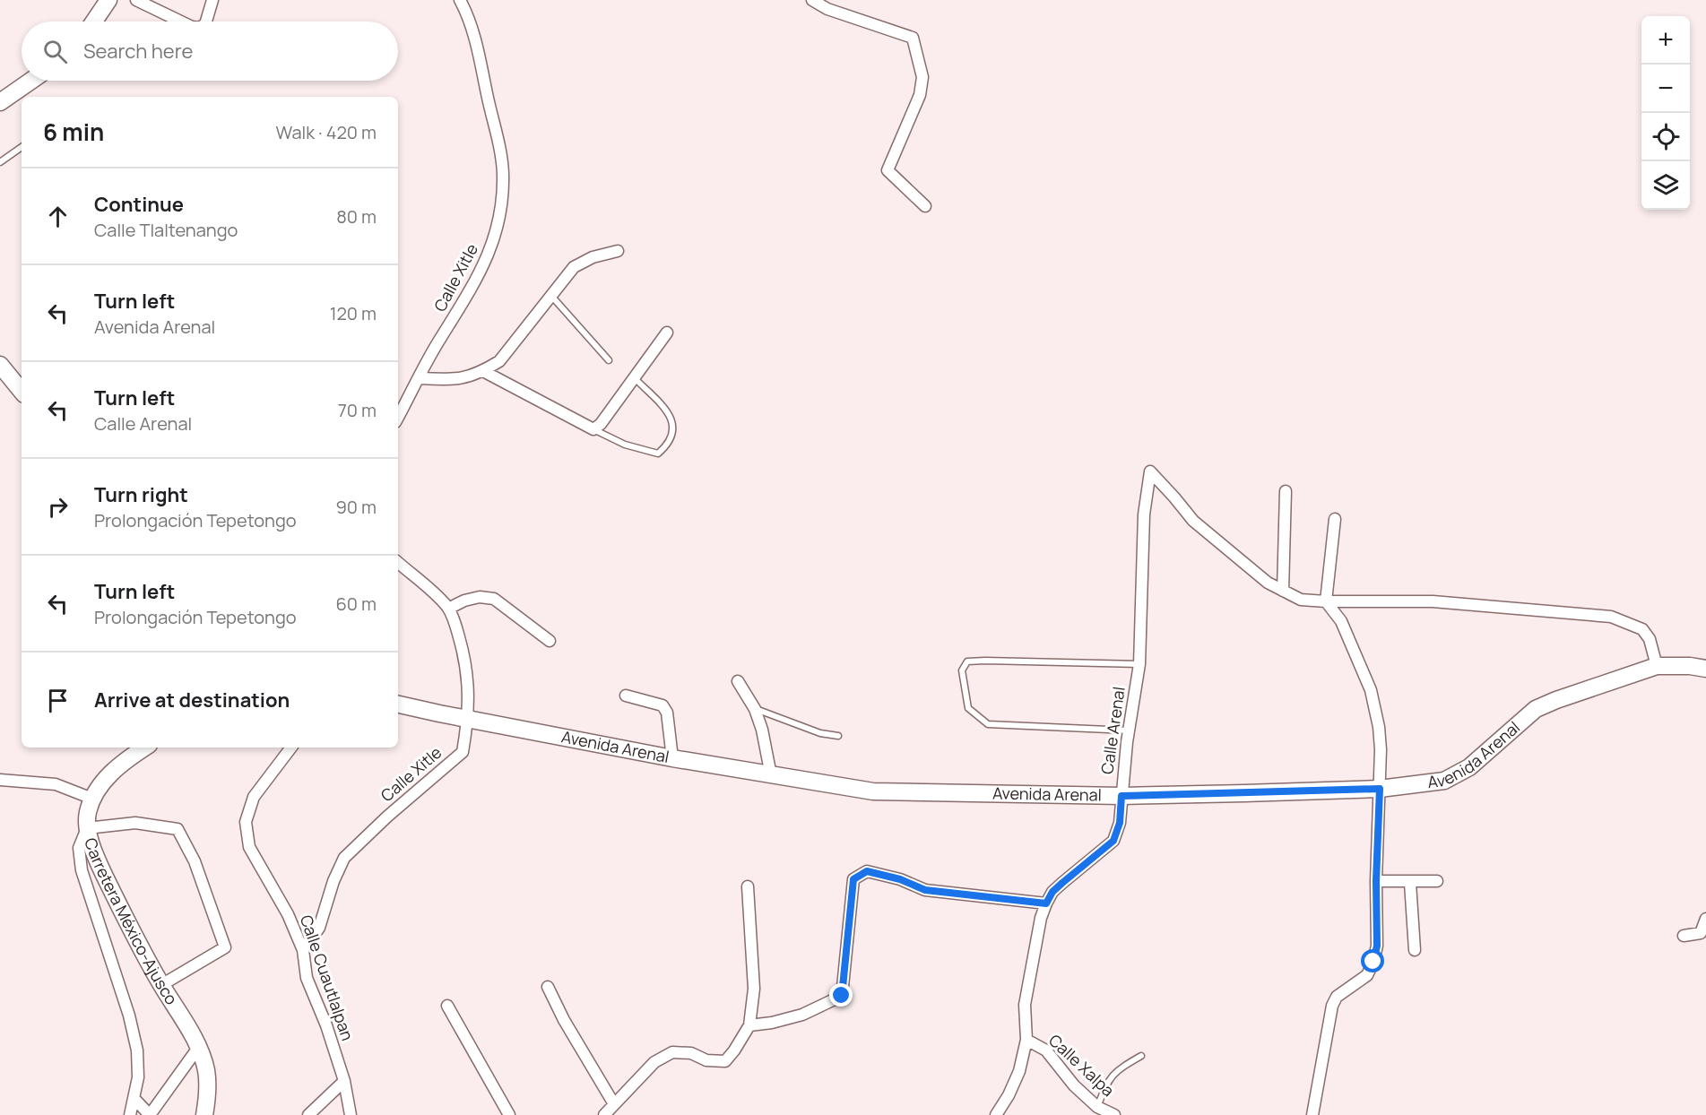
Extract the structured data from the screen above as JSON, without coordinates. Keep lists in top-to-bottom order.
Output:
{
  "streets": {
    "street": [
      "Calle Xitle",
      "Calle Arenal",
      "Avenida Arenal",
      "Carretera México-Ajusco",
      "Calle Cuautlalpan",
      "Calle Xalpa"
    ]
  },
  "crossings": [
    ["Calle Xitle", "Avenida Arenal"],
    ["Calle Xitle", "Calle Cuautlalpan"],
    ["Calle Arenal", "Avenida Arenal"],
    ["Calle Arenal", "Calle Xalpa"]
  ],
  "page": {
    "map_buttons": ["+", "−"],
    "search": "Search here",
    "heading": ["6 min", "Walk · 420 m"],
    "list": [
      ["Continue", "Calle Tlaltenango", "80 m"],
      ["Turn left", "Avenida Arenal", "120 m"],
      ["Turn left", "Calle Arenal", "70 m"],
      ["Turn right", "Prolongación Tepetongo", "90 m"],
      ["Turn left", "Prolongación Tepetongo", "60 m"],
      "Arrive at destination"
    ]
  }
}
